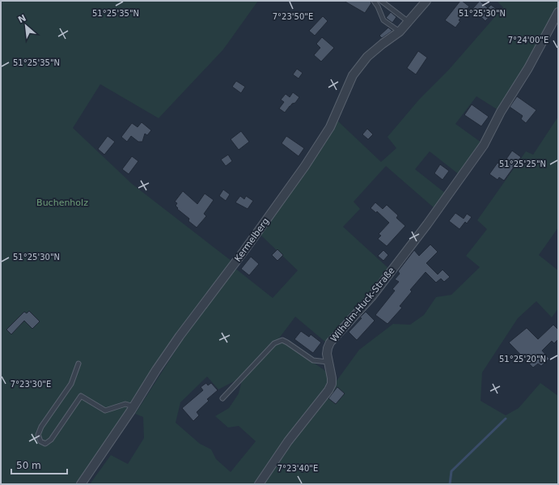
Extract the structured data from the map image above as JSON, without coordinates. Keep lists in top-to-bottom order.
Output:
{
  "streets": {
    "street": ["Kermelberg", "Wilhelm-Huck-Straße"]
  },
  "parks": ["Buchenholz"],
  "scale_bar": "50 m",
  "north": "top left",
  "coordinates": [
    "51°25'35\"N",
    "51°25'30\"N",
    "7°23'50\"E",
    "7°24'00\"E",
    "51°25'25\"N",
    "51°25'20\"N",
    "7°23'30\"E",
    "7°23'40\"E"
  ]
}
